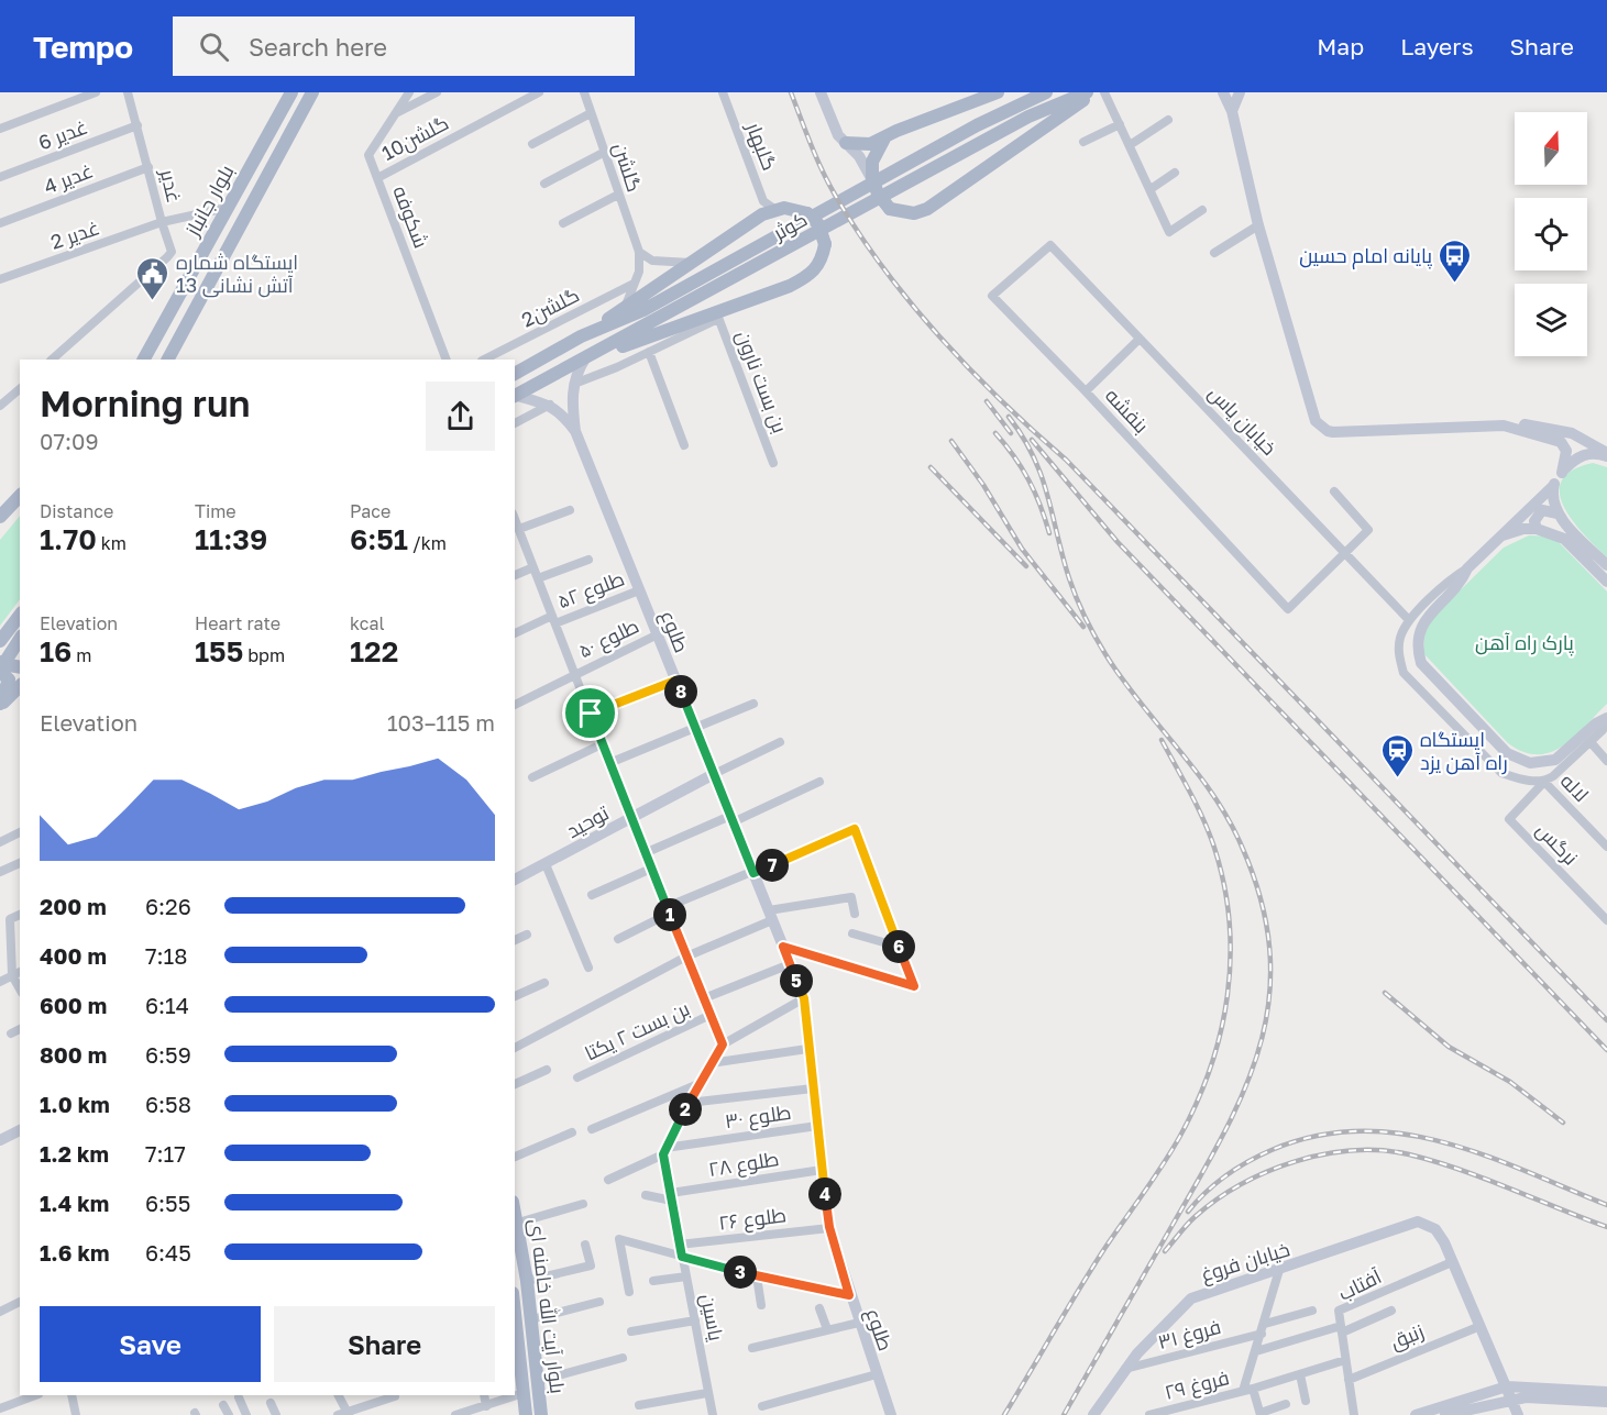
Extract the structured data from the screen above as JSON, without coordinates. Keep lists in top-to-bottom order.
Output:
{
  "streets": {
    "main road": ["بلوار جانباز", "کوثر", "بلوار آیت الله خامنه ای"],
    "street": [
      "غدیر 6",
      "گلشن10",
      "گلبهار",
      "گلشن",
      "غدیر 4",
      "غدیر",
      "شکوفه",
      "غدیر 2",
      "گلشن2",
      "بن بست نارون",
      "بنفشه",
      "خیابان یاس",
      "طلوع ۵۲",
      "طلوع",
      "طلوع ۵۰",
      "لاله",
      "توحید",
      "نرگس",
      "بن بست ۲ یکتا",
      "طلوع ۳۰",
      "طلوع ۲۸",
      "طلوع ۲۶",
      "خیابان فروغ",
      "آفتاب",
      "یاسین",
      "فروغ ۳۱",
      "زنبق",
      "فروغ ۲۹"
    ]
  },
  "crossings": [
    ["غدیر 6", "غدیر"],
    ["گلشن10", "شکوفه"],
    ["غدیر 4", "غدیر"],
    ["غدیر", "بلوار جانباز"],
    ["غدیر", "غدیر 2"],
    ["بنفشه", "خیابان یاس"],
    ["طلوع ۵۲", "طلوع"],
    ["طلوع", "طلوع ۵۰"],
    ["طلوع", "توحید"],
    ["طلوع", "طلوع ۳۰"],
    ["طلوع", "طلوع ۲۸"],
    ["طلوع", "طلوع ۲۶"],
    ["لاله", "نرگس"],
    ["طلوع ۳۰", "یاسین"],
    ["طلوع ۲۸", "یاسین"],
    ["طلوع ۲۶", "یاسین"],
    ["خیابان فروغ", "آفتاب"],
    ["خیابان فروغ", "فروغ ۳۱"],
    ["آفتاب", "زنبق"],
    ["آفتاب", "فروغ ۲۹"]
  ],
  "parks": ["پارک راه آهن"],
  "places": {
    "bus stop": ["پایانه امام حسین"],
    "public building": ["ایستگاه شماره 13 آتش نشانی"],
    "station": ["ایستگاه راه آهن یزد"]
  },
  "north": "top",
  "page": {
    "header": "Tempo",
    "search": "Search here",
    "nav": ["Map", "Layers", "Share"],
    "heading": ["Morning run", "07:09"],
    "stats": [
      ["Distance", "1.70 km"],
      ["Time", "11:39"],
      ["Pace", "6:51 /km"],
      ["Elevation", "16 m"],
      ["Heart rate", "155 bpm"],
      ["kcal", "122"]
    ],
    "pins": [
      "8",
      "7",
      "1",
      "6",
      "5",
      "2",
      "4",
      "3"
    ],
    "chart": ["Elevation", "103–115 m"],
    "list": [
      {
        "name": "200 m",
        "note": "6:26"
      },
      {
        "name": "400 m",
        "note": "7:18"
      },
      {
        "name": "600 m",
        "note": "6:14"
      },
      {
        "name": "800 m",
        "note": "6:59"
      },
      {
        "name": "1.0 km",
        "note": "6:58"
      },
      {
        "name": "1.2 km",
        "note": "7:17"
      },
      {
        "name": "1.4 km",
        "note": "6:55"
      },
      {
        "name": "1.6 km",
        "note": "6:45"
      }
    ],
    "buttons": ["Save", "Share"]
  }
}
